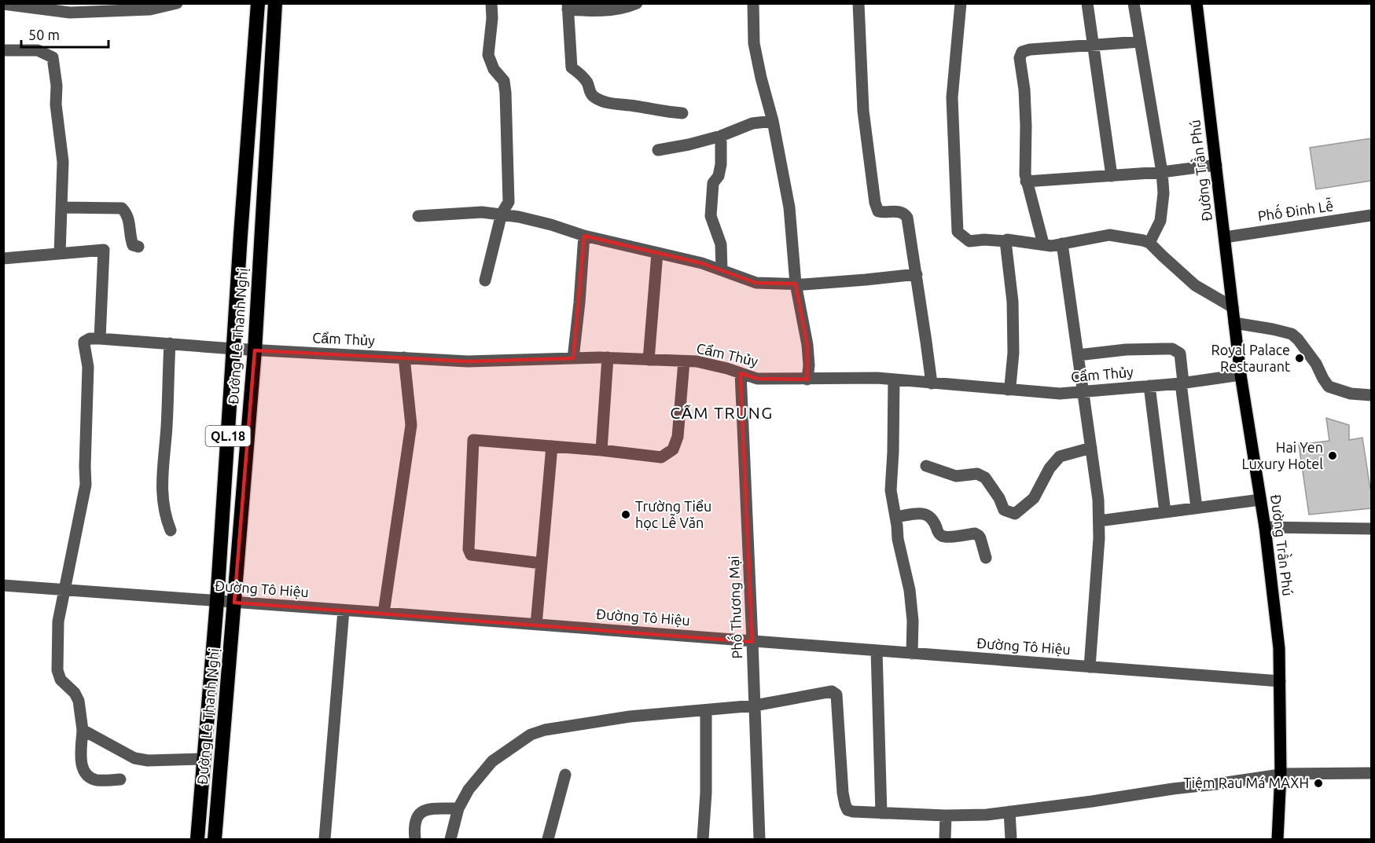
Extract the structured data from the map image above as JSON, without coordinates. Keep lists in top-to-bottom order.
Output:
{
  "streets": {
    "highway": ["Đường Lê Thanh Nghị", "QL.18"],
    "main road": ["Đường Trần Phú"],
    "street": [
      "Phố Đinh Lễ",
      "Cẩm Thủy",
      "Đường Tô Hiệu",
      "Phố Thương Mại"
    ]
  },
  "crossings": [
    ["Đường Trần Phú", "Phố Đinh Lễ"],
    ["Đường Trần Phú", "Cẩm Thủy"],
    ["Đường Trần Phú", "Đường Tô Hiệu"],
    ["Đường Lê Thanh Nghị", "Cẩm Thủy"],
    ["Đường Lê Thanh Nghị", "Đường Tô Hiệu"],
    ["Cẩm Thủy", "Phố Thương Mại"],
    ["Đường Tô Hiệu", "Phố Thương Mại"]
  ],
  "districts": ["CẨM TRUNG"],
  "places": [
    "Royal Palace Restaurant",
    "Hai Yen Luxury Hotel",
    "Trường Tiểu học Lễ Văn",
    "Tiệm Rau Má MAXH"
  ],
  "scale_bar": "50 m"
}
